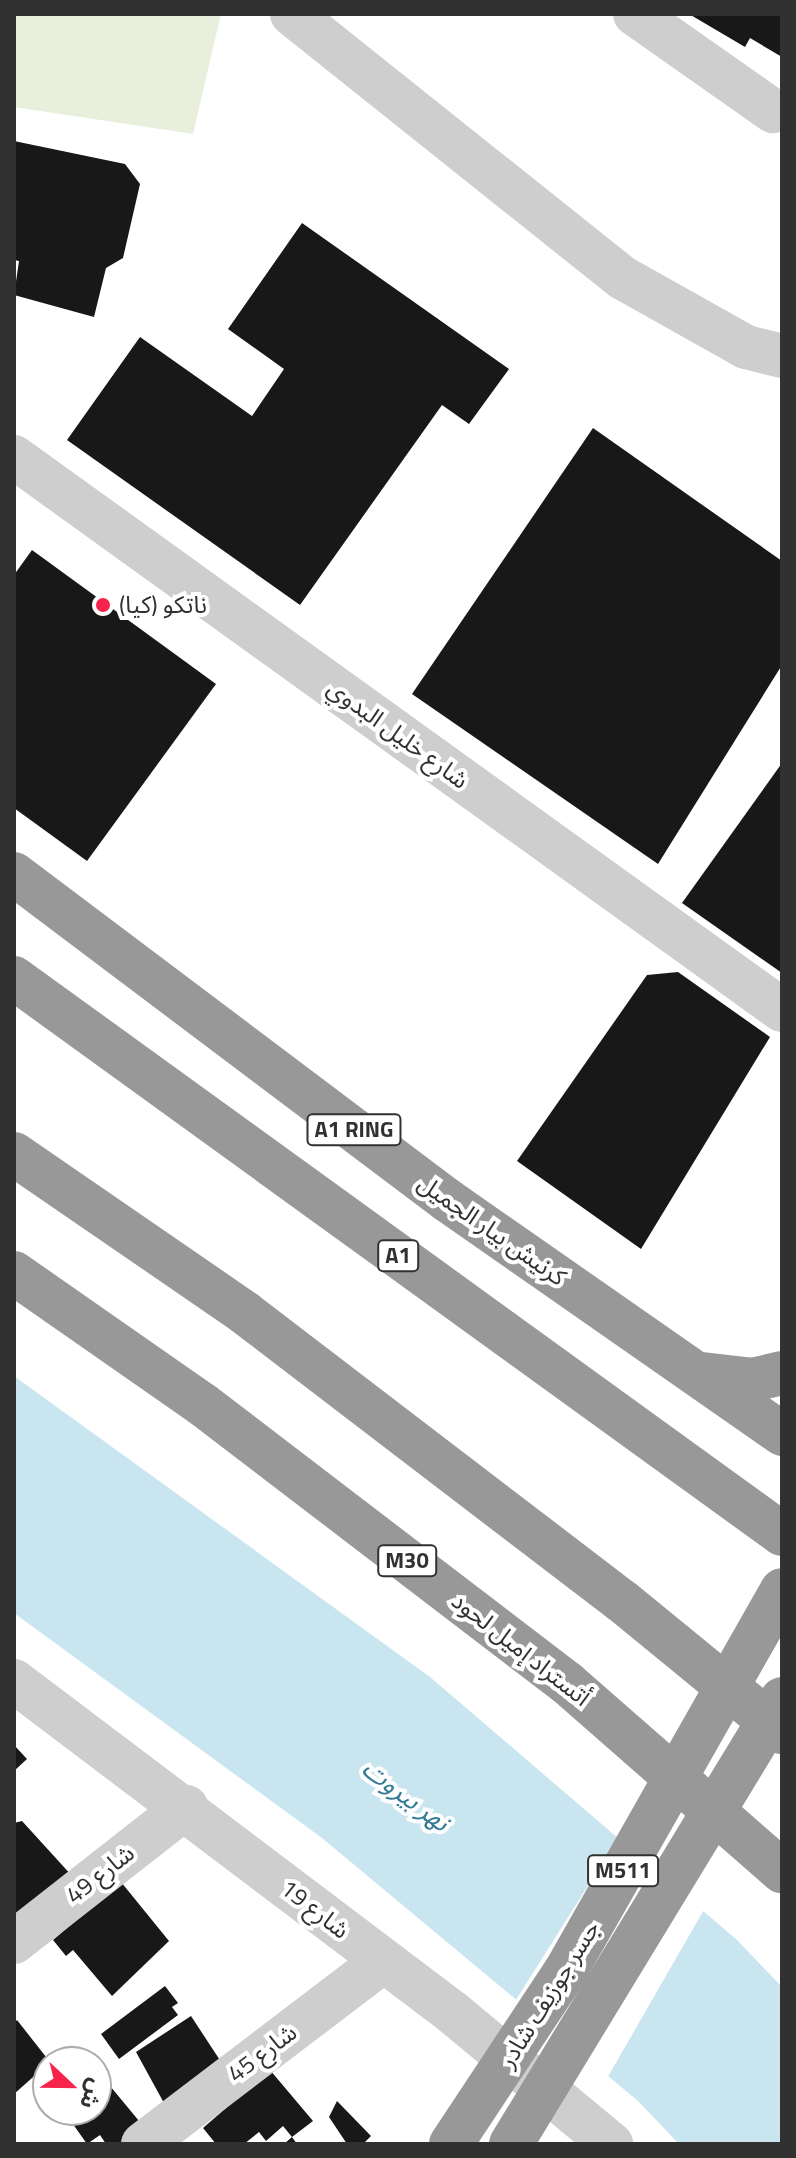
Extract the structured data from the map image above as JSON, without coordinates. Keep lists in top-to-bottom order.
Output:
{
  "streets": {
    "highway": [
      "A1 RING",
      "كرنيش بيار الجميل",
      "A1",
      "M30",
      "أتستراد إميل لحود",
      "M511",
      "جسر جوزيف شادر"
    ],
    "street": [
      "شارع خليل البدوي",
      "شارع 49",
      "شارع 19",
      "شارع 45"
    ]
  },
  "crossings": [
    ["شارع 49", "شارع 19"],
    ["شارع 19", "شارع 45"]
  ],
  "water": ["نهر بيروت"],
  "places": ["ناتكو (كيا)"],
  "north": "right"
}
